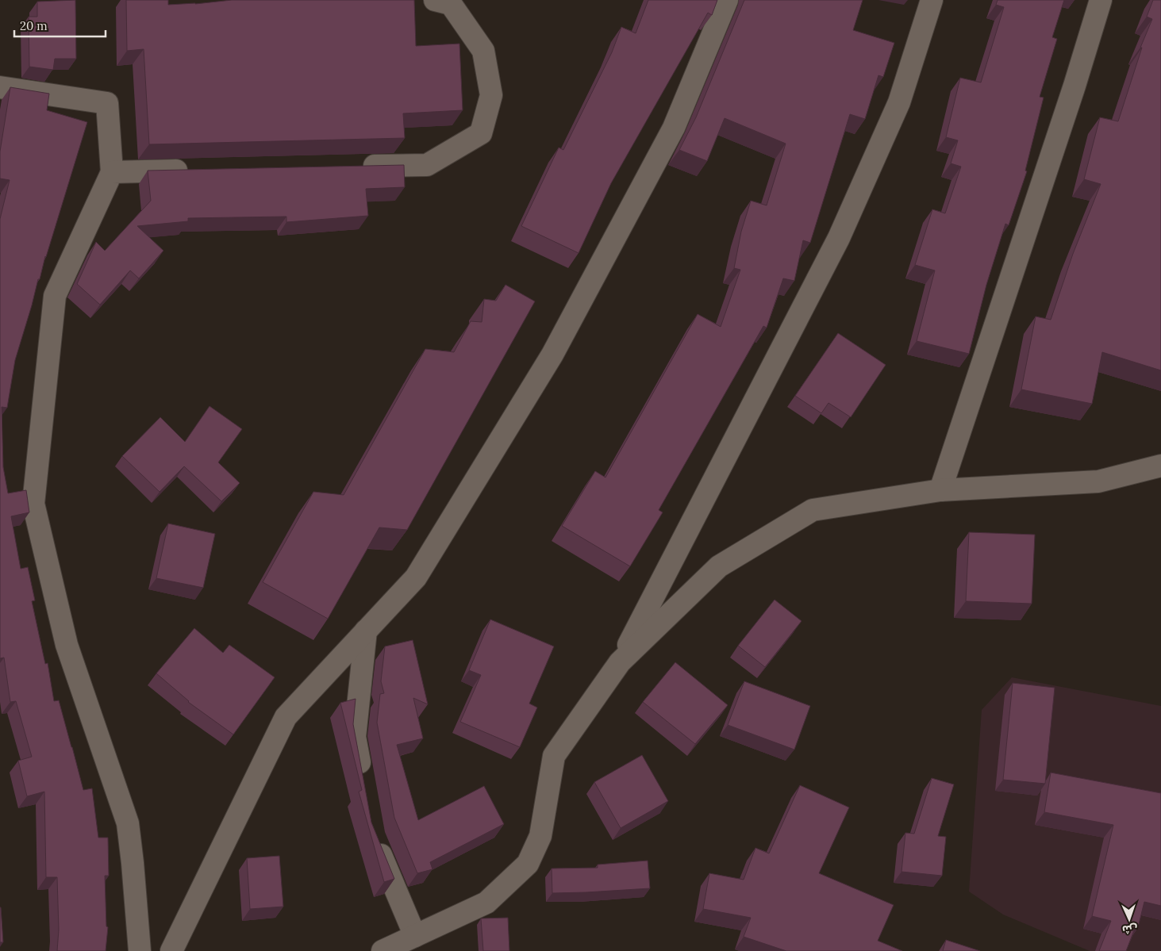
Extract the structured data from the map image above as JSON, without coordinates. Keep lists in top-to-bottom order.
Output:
{
  "scale_bar": "20 m",
  "north": "bottom"
}
